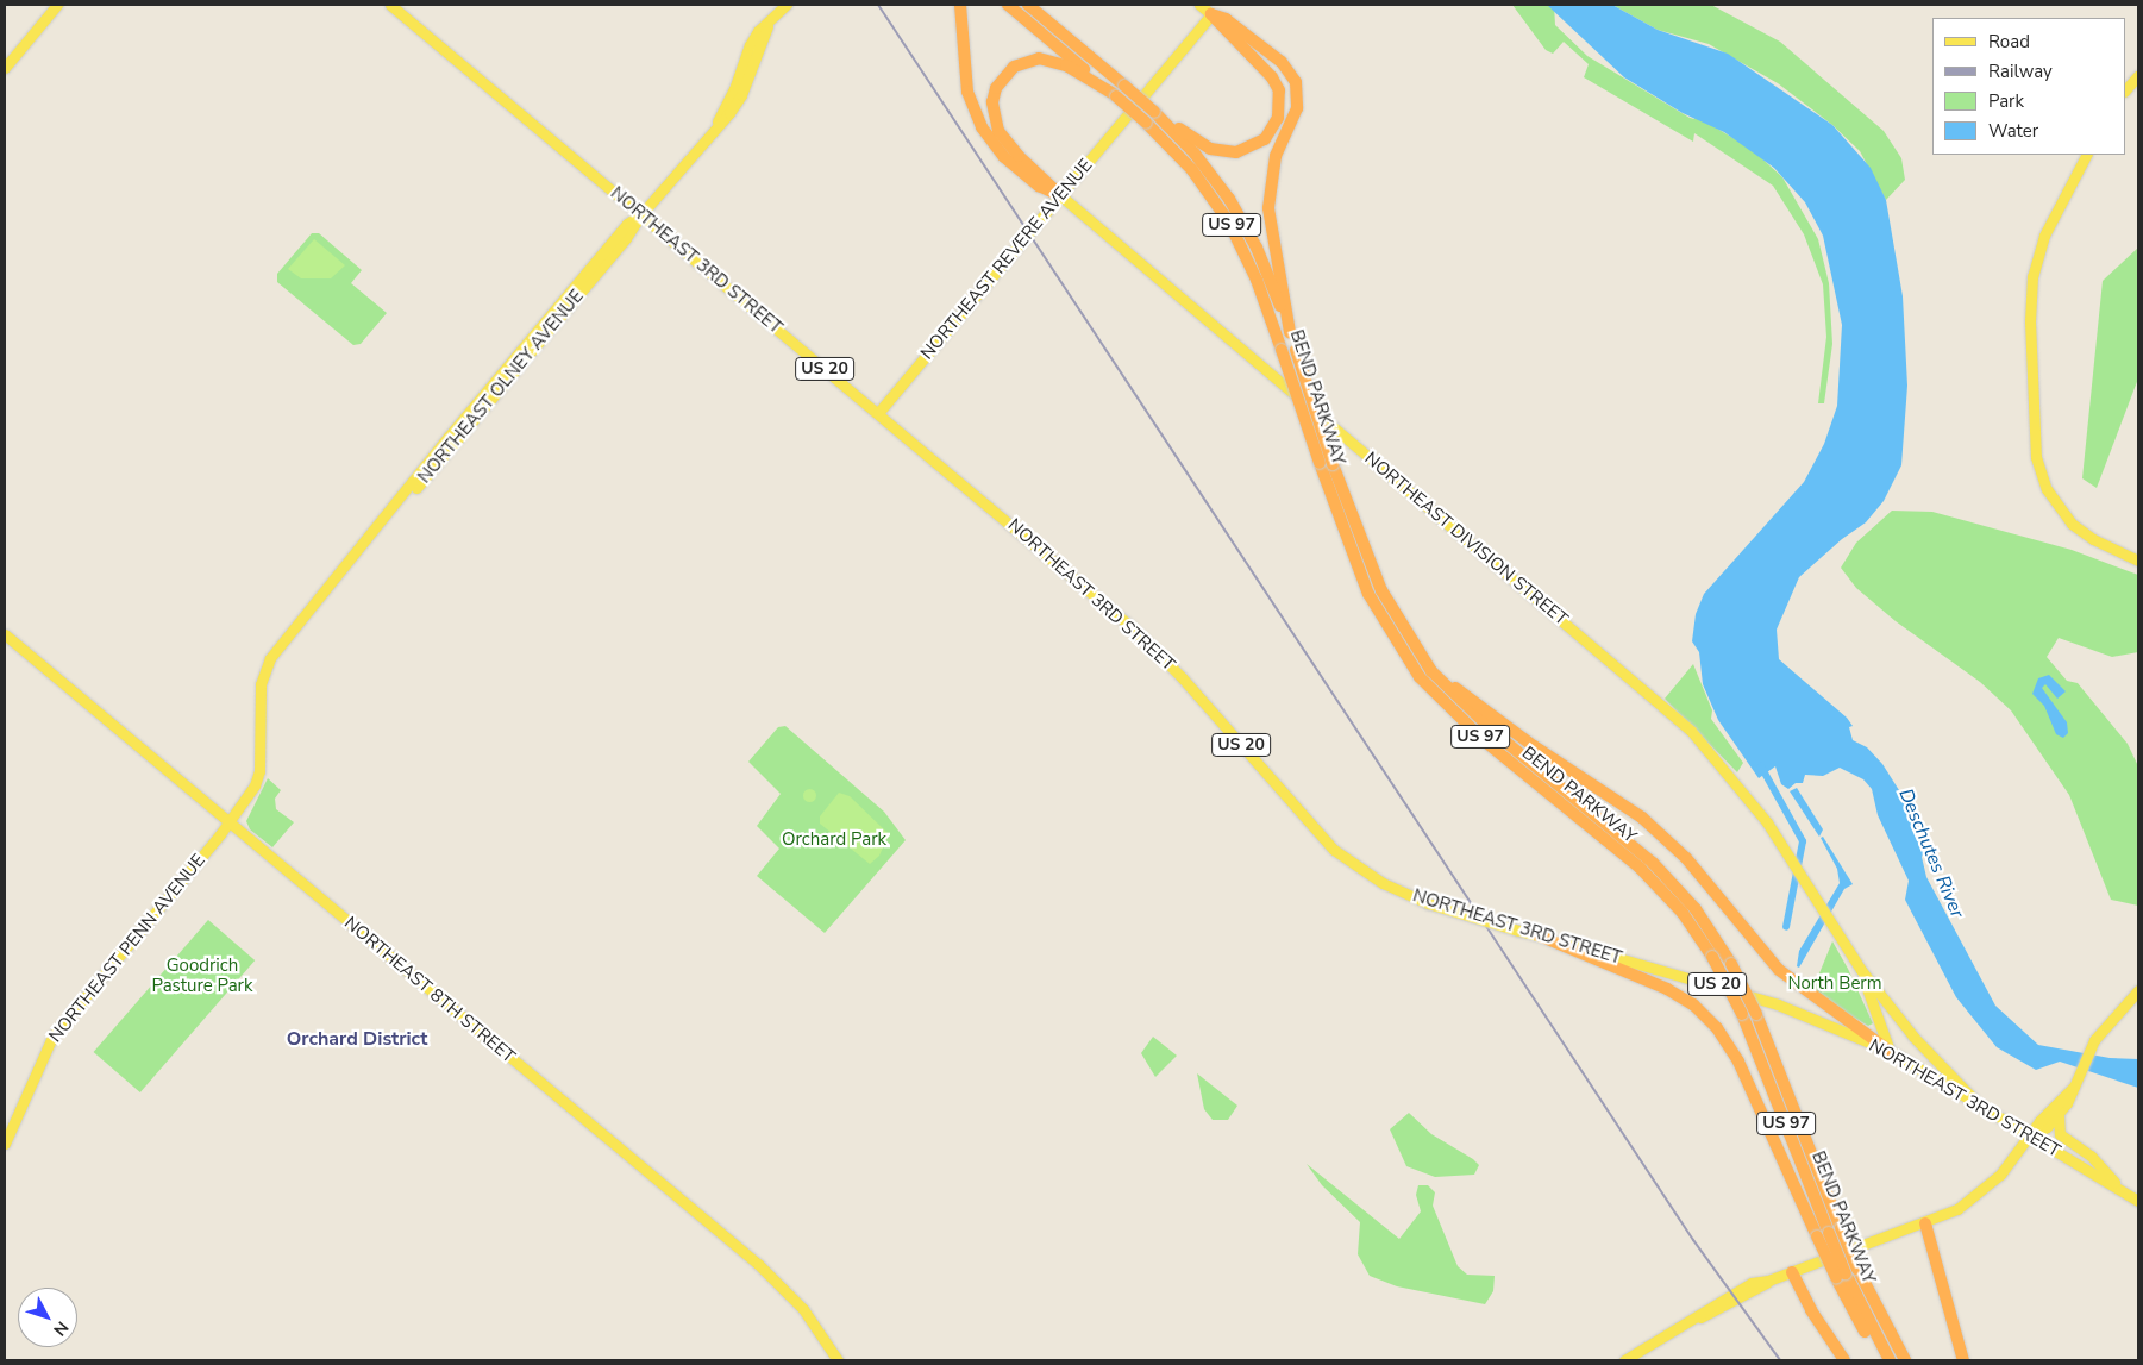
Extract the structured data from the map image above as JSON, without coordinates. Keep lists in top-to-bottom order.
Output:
{
  "streets": {
    "highway": ["US 97", "BEND PARKWAY"],
    "main road": [
      "NORTHEAST REVERE AVENUE",
      "NORTHEAST 3RD STREET",
      "US 20",
      "NORTHEAST OLNEY AVENUE",
      "NORTHEAST DIVISION STREET",
      "NORTHEAST PENN AVENUE",
      "NORTHEAST 8TH STREET"
    ]
  },
  "crossings": [
    ["NORTHEAST REVERE AVENUE", "NORTHEAST 3RD STREET"],
    ["NORTHEAST REVERE AVENUE", "NORTHEAST DIVISION STREET"],
    ["NORTHEAST 3RD STREET", "NORTHEAST OLNEY AVENUE"],
    ["NORTHEAST OLNEY AVENUE", "NORTHEAST PENN AVENUE"],
    ["NORTHEAST OLNEY AVENUE", "NORTHEAST 8TH STREET"],
    ["NORTHEAST PENN AVENUE", "NORTHEAST 8TH STREET"]
  ],
  "districts": ["Orchard District"],
  "water": ["Deschutes River"],
  "parks": ["Orchard Park", "Goodrich Pasture Park", "North Berm"],
  "legend": [
    "Road",
    "Railway",
    "Park",
    "Water"
  ],
  "north": "bottom right"
}
